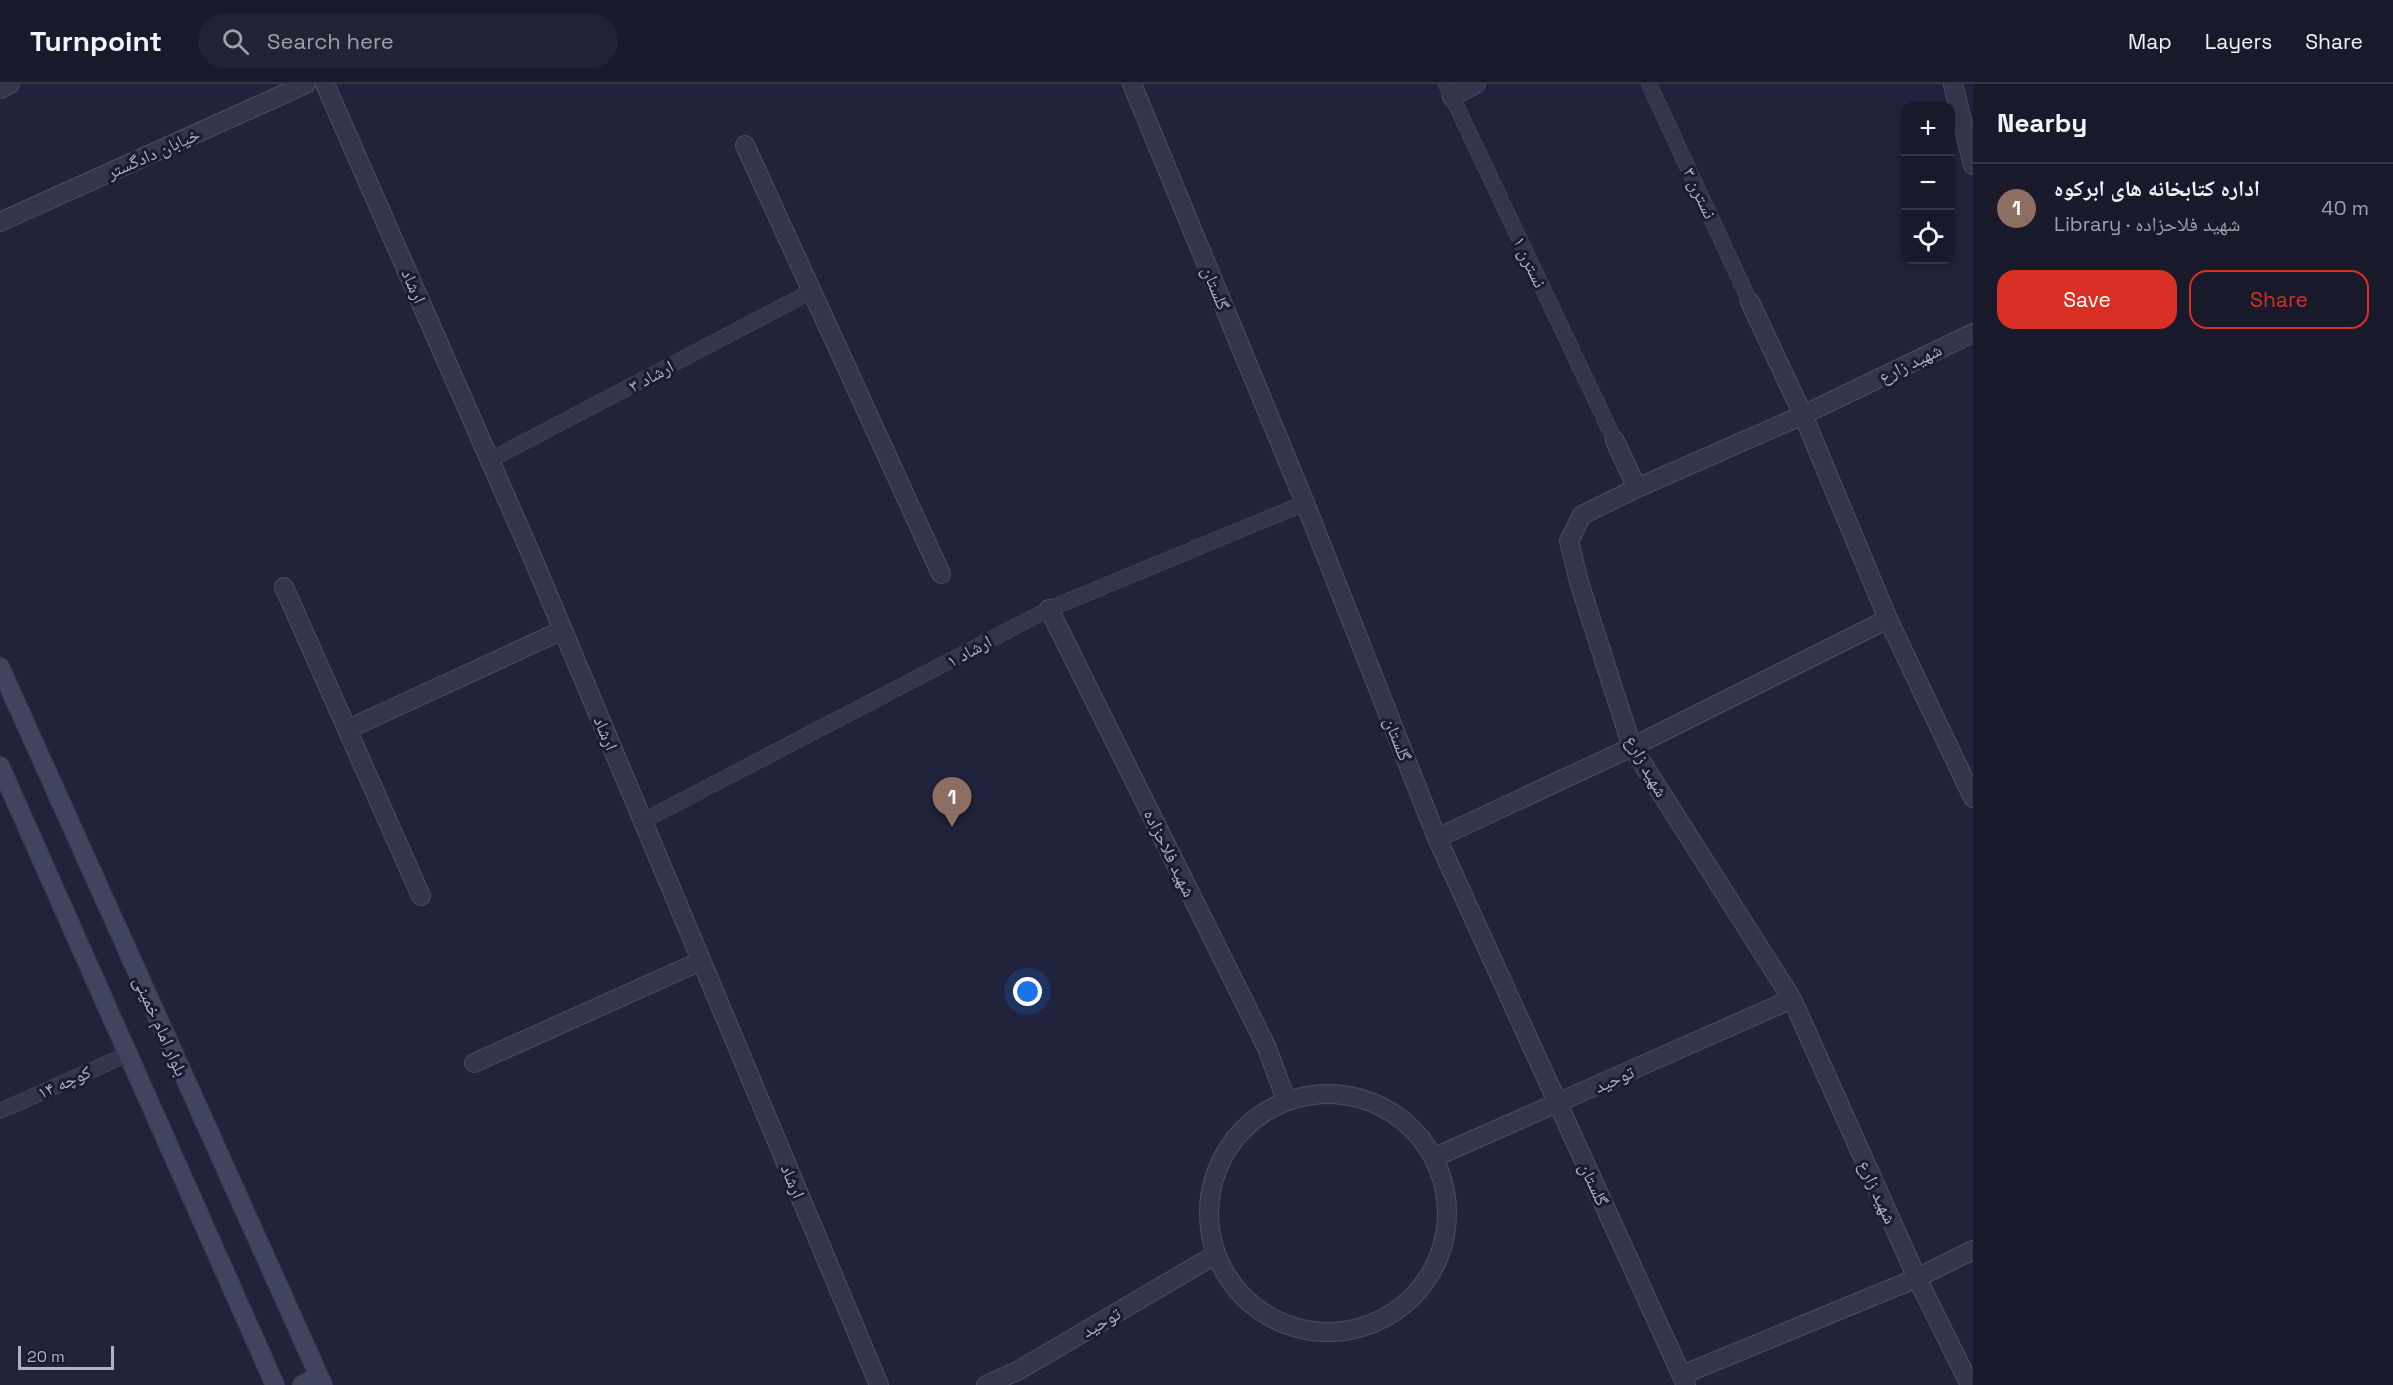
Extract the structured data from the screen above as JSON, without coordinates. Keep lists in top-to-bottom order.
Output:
{
  "streets": {
    "main road": ["بلوار امام خمینی"],
    "street": [
      "خیابان دادگستر",
      "ارشاد",
      "گلستان",
      "شهید زارع",
      "شهید فلاحزاده",
      "توحید"
    ],
    "lane": [
      "نسترن ۳",
      "نسترن ۱",
      "ارشاد ۳",
      "ارشاد ۱",
      "کوچه ۱۴"
    ]
  },
  "crossings": [
    ["ارشاد", "ارشاد ۳"],
    ["ارشاد", "ارشاد ۱"],
    ["گلستان", "ارشاد ۱"],
    ["گلستان", "توحید"],
    ["شهید زارع", "توحید"],
    ["ارشاد ۱", "شهید فلاحزاده"]
  ],
  "scale_bar": "20 m",
  "page": {
    "header": "Turnpoint",
    "search": "Search here",
    "nav": ["Map", "Layers", "Share"],
    "heading": "Nearby",
    "map_buttons": ["+", "−"],
    "list": [
      {
        "mark": "1",
        "name": "اداره کتابخانه های ابرکوه",
        "note": "Library · شهید فلاحزاده",
        "value": "40 m"
      }
    ],
    "buttons": ["Save", "Share"],
    "pins": "1",
    "scale": "20 m"
  }
}
